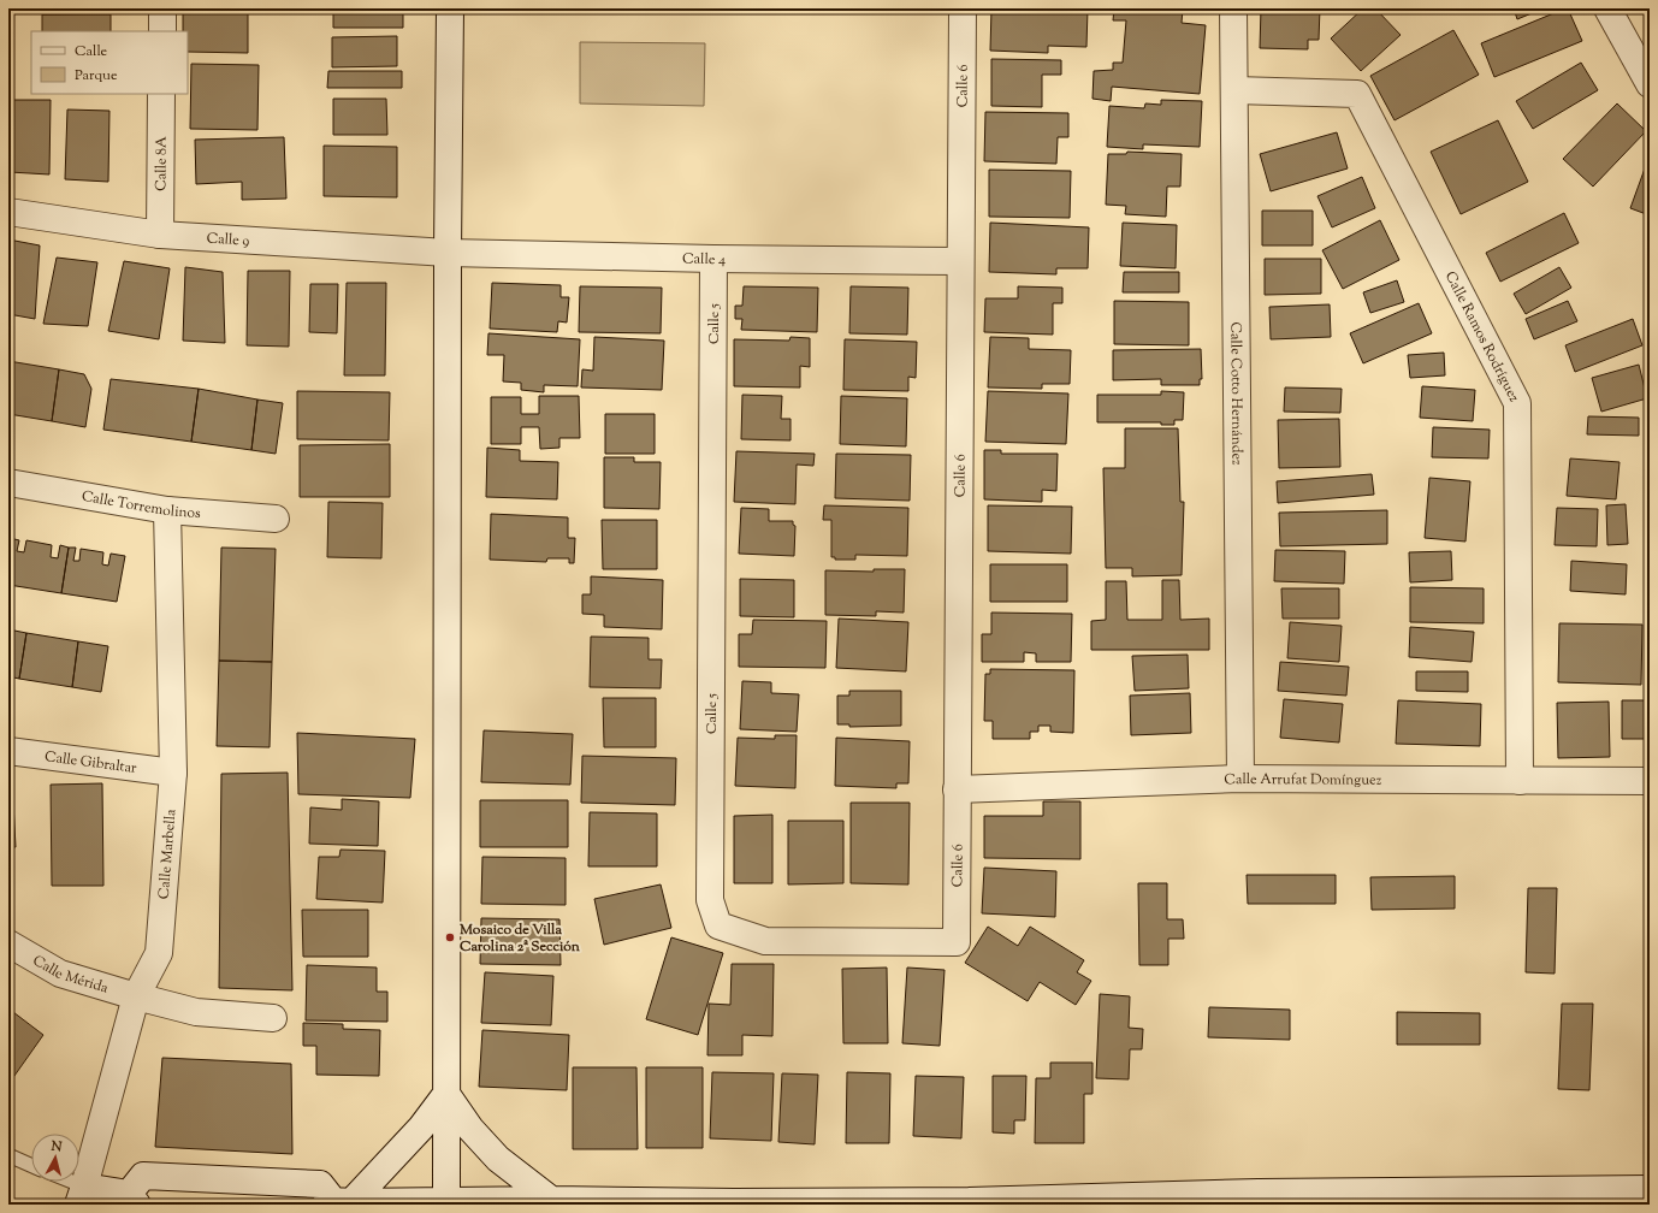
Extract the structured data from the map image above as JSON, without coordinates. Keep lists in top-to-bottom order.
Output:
{
  "streets": {
    "street": [
      "Calle 6",
      "Calle 8A",
      "Calle 9",
      "Calle 4",
      "Calle 5",
      "Calle Ramos Rodríguez",
      "Calle Cotto Hernández",
      "Calle Torremolinos",
      "Calle Gibraltar",
      "Calle Arrufat Domínguez",
      "Calle Marbella",
      "Calle Mérida"
    ]
  },
  "crossings": [
    ["Calle 6", "Calle 4"],
    ["Calle 6", "Calle 5"],
    ["Calle 6", "Calle Arrufat Domínguez"],
    ["Calle 8A", "Calle 9"],
    ["Calle 9", "Calle 4"],
    ["Calle 4", "Calle 5"],
    ["Calle Ramos Rodríguez", "Calle Cotto Hernández"],
    ["Calle Ramos Rodríguez", "Calle Arrufat Domínguez"],
    ["Calle Cotto Hernández", "Calle Arrufat Domínguez"],
    ["Calle Torremolinos", "Calle Marbella"],
    ["Calle Gibraltar", "Calle Marbella"],
    ["Calle Marbella", "Calle Mérida"]
  ],
  "places": ["Mosaico de Villa Carolina 2ª Sección"],
  "legend": ["Calle", "Parque"],
  "north": "top"
}
